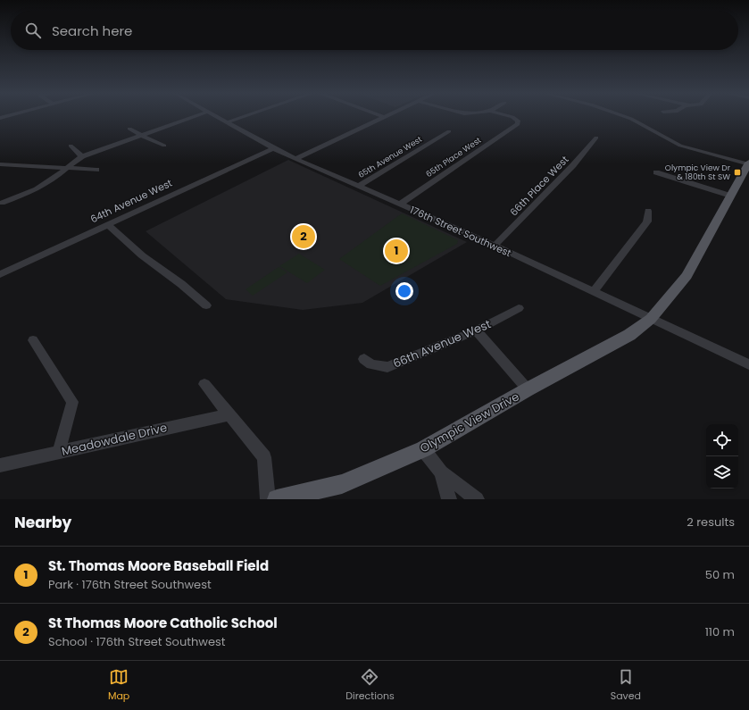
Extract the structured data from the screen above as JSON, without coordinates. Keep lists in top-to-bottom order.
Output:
{
  "streets": {
    "main road": ["Olympic View Drive"],
    "street": [
      "65th Avenue West",
      "65th Place West",
      "66th Place West",
      "64th Avenue West",
      "176th Street Southwest",
      "66th Avenue West",
      "Meadowdale Drive"
    ]
  },
  "crossings": [
    ["65th Avenue West", "176th Street Southwest"],
    ["65th Place West", "176th Street Southwest"],
    ["66th Place West", "176th Street Southwest"],
    ["64th Avenue West", "176th Street Southwest"],
    ["176th Street Southwest", "Olympic View Drive"]
  ],
  "places": {
    "transit": ["Olympic View Dr & 180th St SW"]
  },
  "page": {
    "search": "Search here",
    "pins": ["2", "1"],
    "heading": ["Nearby", "2 results"],
    "list": [
      {
        "mark": "1",
        "name": "St. Thomas Moore Baseball Field",
        "note": "Park · 176th Street Southwest",
        "value": "50 m"
      },
      {
        "mark": "2",
        "name": "St Thomas Moore Catholic School",
        "note": "School · 176th Street Southwest",
        "value": "110 m"
      }
    ],
    "nav": ["Map", "Directions", "Saved"]
  }
}
